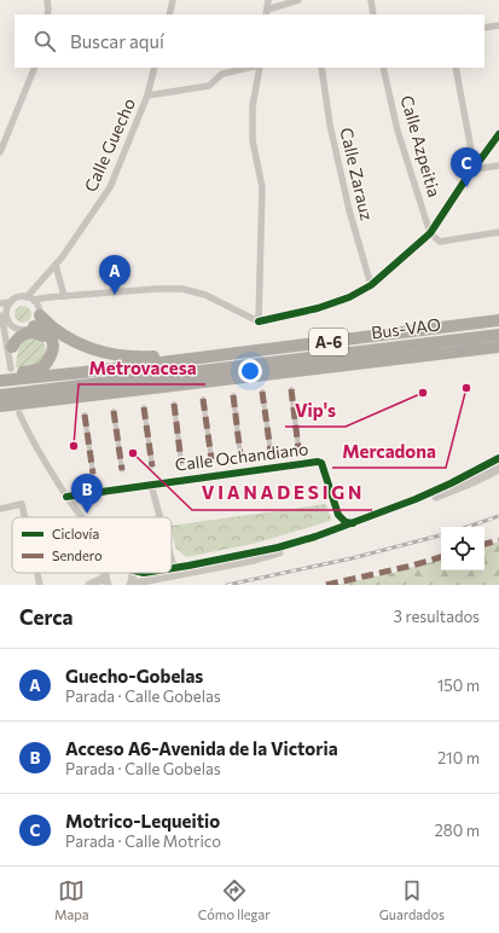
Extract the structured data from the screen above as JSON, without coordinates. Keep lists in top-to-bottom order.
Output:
{
  "streets": {
    "highway": ["Bus-VAO", "A-6"],
    "street": [
      "Calle Guecho",
      "Calle Azpeitia",
      "Calle Zarauz",
      "Calle Ochandiano"
    ]
  },
  "places": [
    "Mercadona",
    "Vip's",
    "Metrovacesa",
    "V I A N A D E S I G N"
  ],
  "legend": ["Ciclovía", "Sendero"],
  "page": {
    "search": "Buscar aquí",
    "pins": ["C", "A", "B"],
    "heading": ["Cerca", "3 resultados"],
    "list": [
      {
        "mark": "A",
        "name": "Guecho-Gobelas",
        "note": "Parada · Calle Gobelas",
        "value": "150 m"
      },
      {
        "mark": "B",
        "name": "Acceso A6-Avenida de la Victoria",
        "note": "Parada · Calle Gobelas",
        "value": "210 m"
      },
      {
        "mark": "C",
        "name": "Motrico-Lequeitio",
        "note": "Parada · Calle Motrico",
        "value": "280 m"
      }
    ],
    "nav": ["Mapa", "Cómo llegar", "Guardados"]
  }
}
